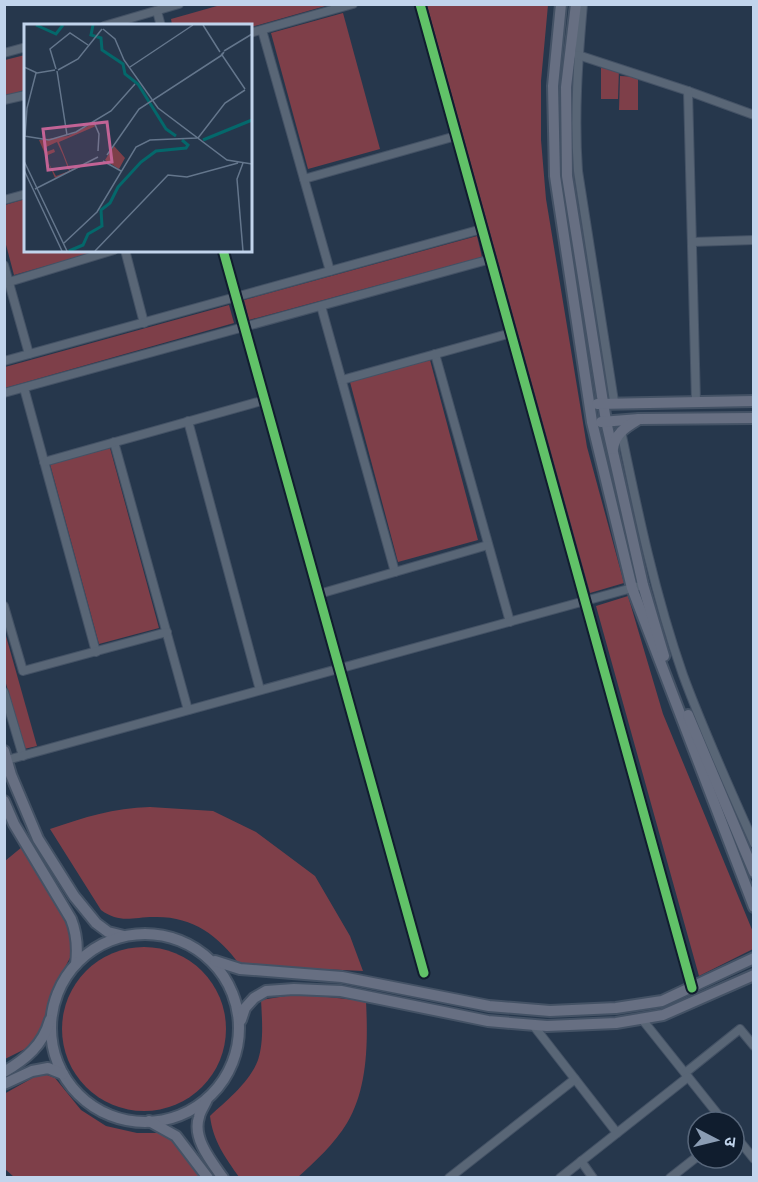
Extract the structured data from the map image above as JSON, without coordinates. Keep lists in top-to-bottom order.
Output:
{
  "north": "right"
}
